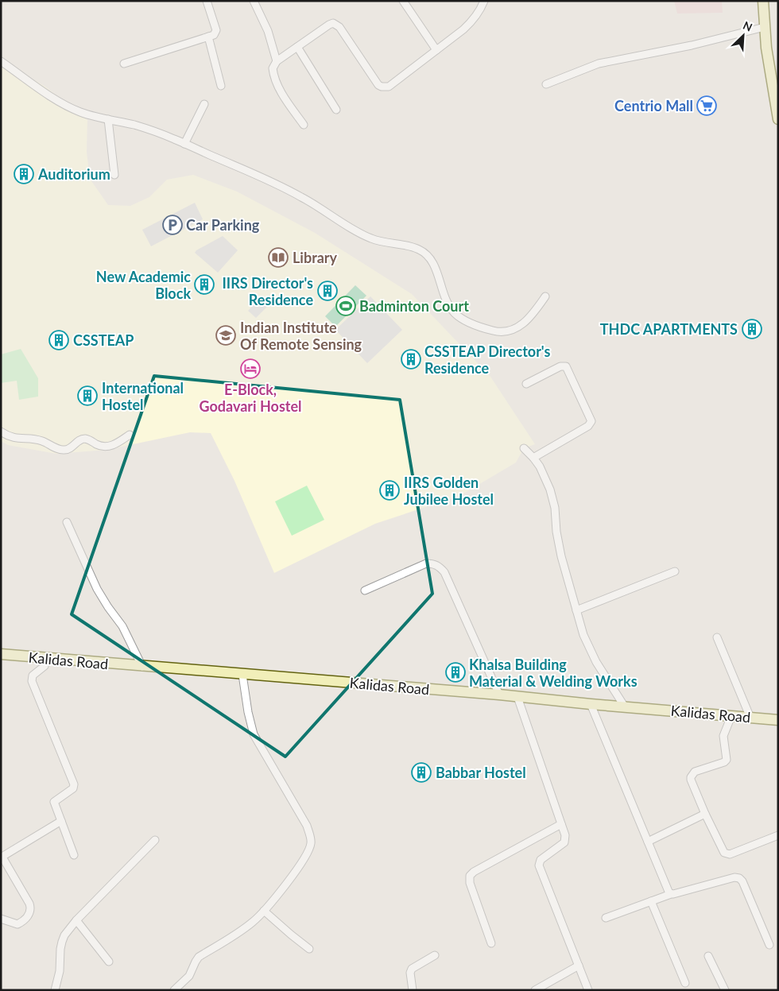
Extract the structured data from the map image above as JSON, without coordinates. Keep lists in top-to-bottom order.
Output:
{
  "streets": {
    "street": ["Kalidas Road"]
  },
  "places": {
    "supermarket": ["Centrio Mall"],
    "building": [
      "Auditorium",
      "New Academic Block",
      "IIRS Director's Residence",
      "THDC APARTMENTS",
      "CSSTEAP",
      "CSSTEAP Director's Residence",
      "International Hostel",
      "IIRS Golden Jubilee Hostel",
      "Khalsa Building Material & Welding Works",
      "Babbar Hostel"
    ],
    "parking": ["Car Parking"],
    "library": ["Library"],
    "sports": ["Badminton Court"],
    "school or university": ["Indian Institute Of Remote Sensing"],
    "hotel": ["E-Block, Godavari Hostel"]
  },
  "north": "top right"
}
